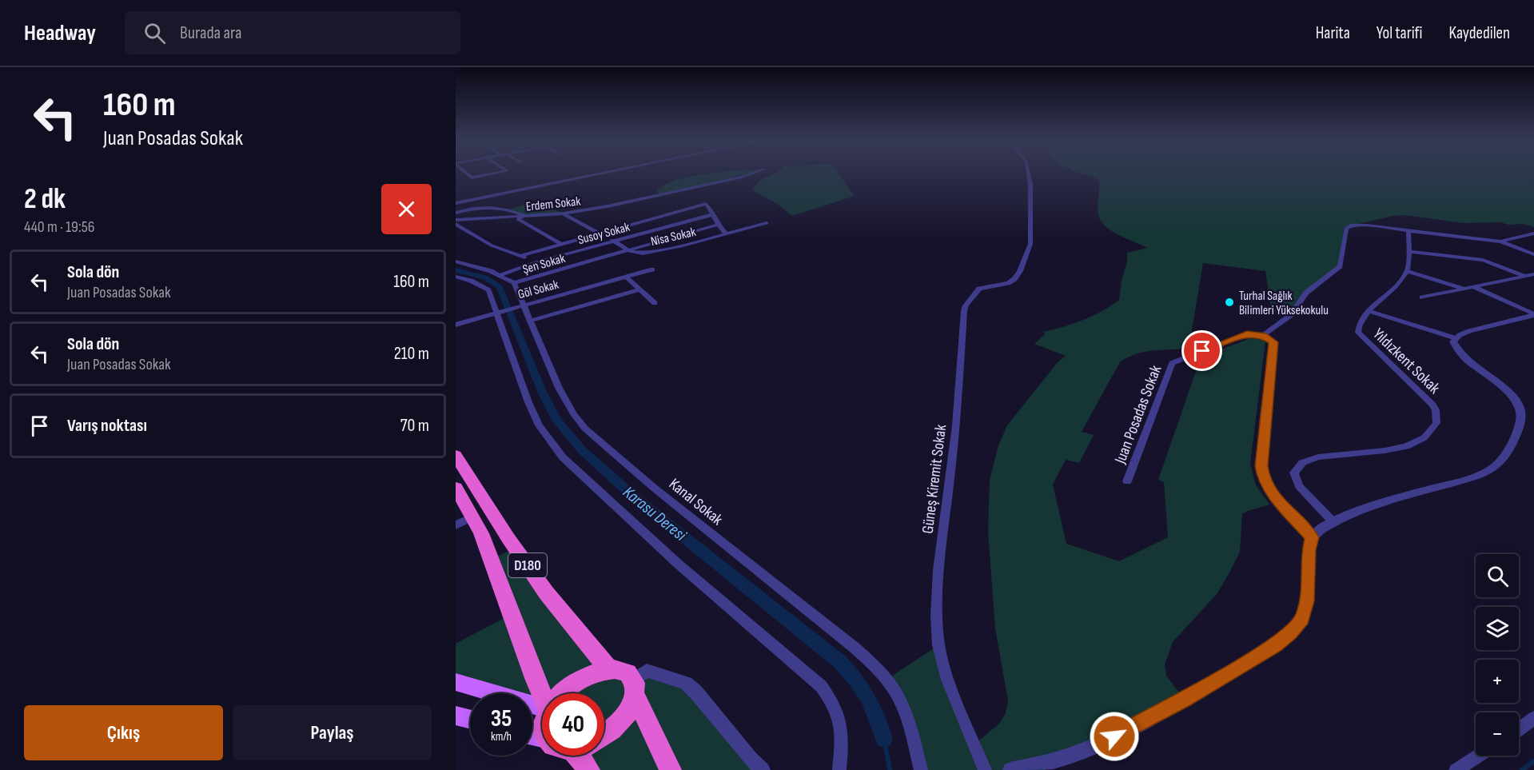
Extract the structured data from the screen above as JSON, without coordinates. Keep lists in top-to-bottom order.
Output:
{
  "streets": {
    "highway": ["D180"],
    "street": [
      "Erdem Sokak",
      "Susoy Sokak",
      "Nisa Sokak",
      "Şen Sokak",
      "Göl Sokak",
      "Yıldızkent Sokak",
      "Juan Posadas Sokak",
      "Güneş Kiremit Sokak",
      "Kanal Sokak"
    ]
  },
  "crossings": [
    ["Erdem Sokak", "Nisa Sokak"],
    ["Susoy Sokak", "Nisa Sokak"],
    ["Nisa Sokak", "Şen Sokak"],
    ["Şen Sokak", "Kanal Sokak"],
    ["Göl Sokak", "Kanal Sokak"]
  ],
  "water": ["Karasu Deresi"],
  "places": ["Turhal Sağlık Bilimleri Yüksekokulu"],
  "page": {
    "header": "Headway",
    "search": "Burada ara",
    "nav": ["Harita", "Yol tarifi", "Kaydedilen"],
    "turn": ["160 m", "Juan Posadas Sokak"],
    "heading": ["2 dk", "440 m · 19:56"],
    "list": [
      {
        "name": "Sola dön",
        "note": "Juan Posadas Sokak",
        "value": "160 m"
      },
      {
        "name": "Sola dön",
        "note": "Juan Posadas Sokak",
        "value": "210 m"
      },
      {
        "name": "Varış noktası",
        "value": "70 m"
      }
    ],
    "map_buttons": ["+", "−"],
    "speed": "35 km/h",
    "limit": "40",
    "buttons": ["Çıkış", "Paylaş"]
  }
}
